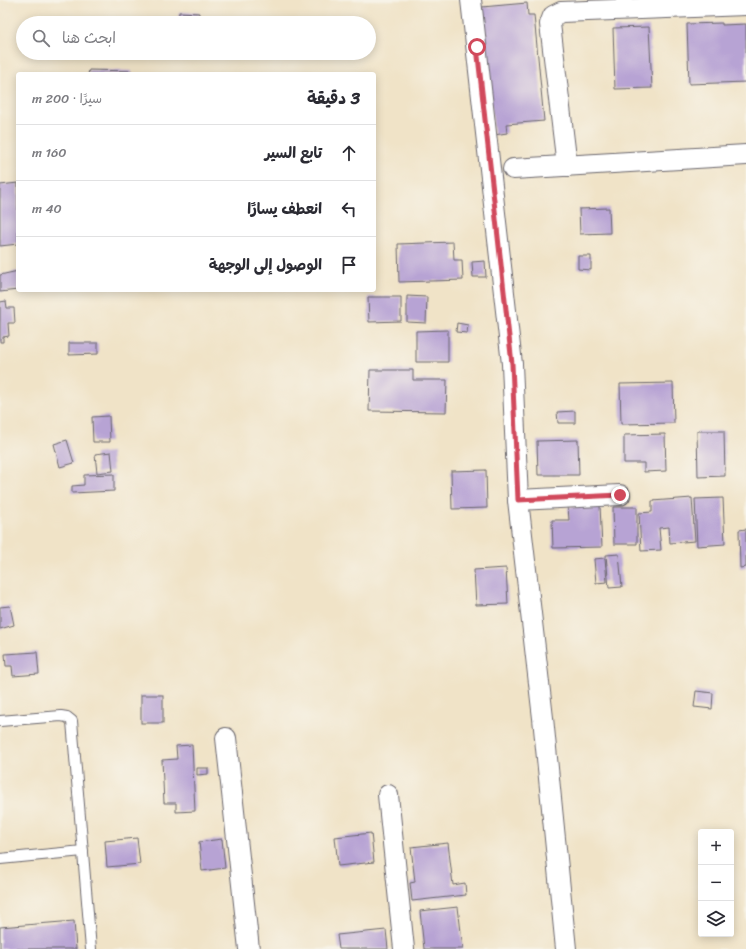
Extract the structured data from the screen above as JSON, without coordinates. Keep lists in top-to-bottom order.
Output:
{
  "page": {
    "search": "ابحث هنا",
    "heading": ["3 دقيقة", "سيرًا · 200 m"],
    "list": [
      ["تابع السير", "160 m"],
      ["انعطف يسارًا", "40 m"],
      "الوصول إلى الوجهة"
    ],
    "map_buttons": ["+", "−"]
  }
}
